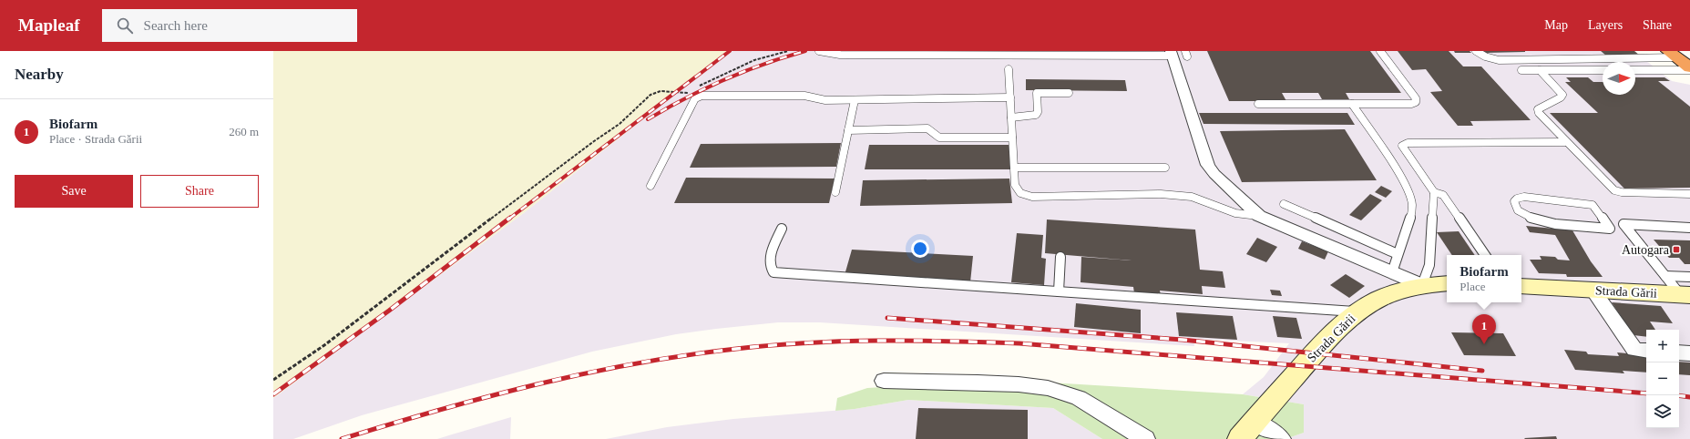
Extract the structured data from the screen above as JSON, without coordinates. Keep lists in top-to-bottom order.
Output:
{
  "streets": {
    "main road": ["Strada Gării"]
  },
  "places": {
    "transit": ["Autogara"]
  },
  "north": "right",
  "page": {
    "header": "Mapleaf",
    "search": "Search here",
    "nav": ["Map", "Layers", "Share"],
    "heading": "Nearby",
    "list": [
      {
        "mark": "1",
        "name": "Biofarm",
        "note": "Place · Strada Gării",
        "value": "260 m"
      }
    ],
    "buttons": ["Save", "Share"],
    "popup": ["Biofarm", "Place"],
    "pins": "1",
    "map_buttons": ["+", "−"]
  }
}
